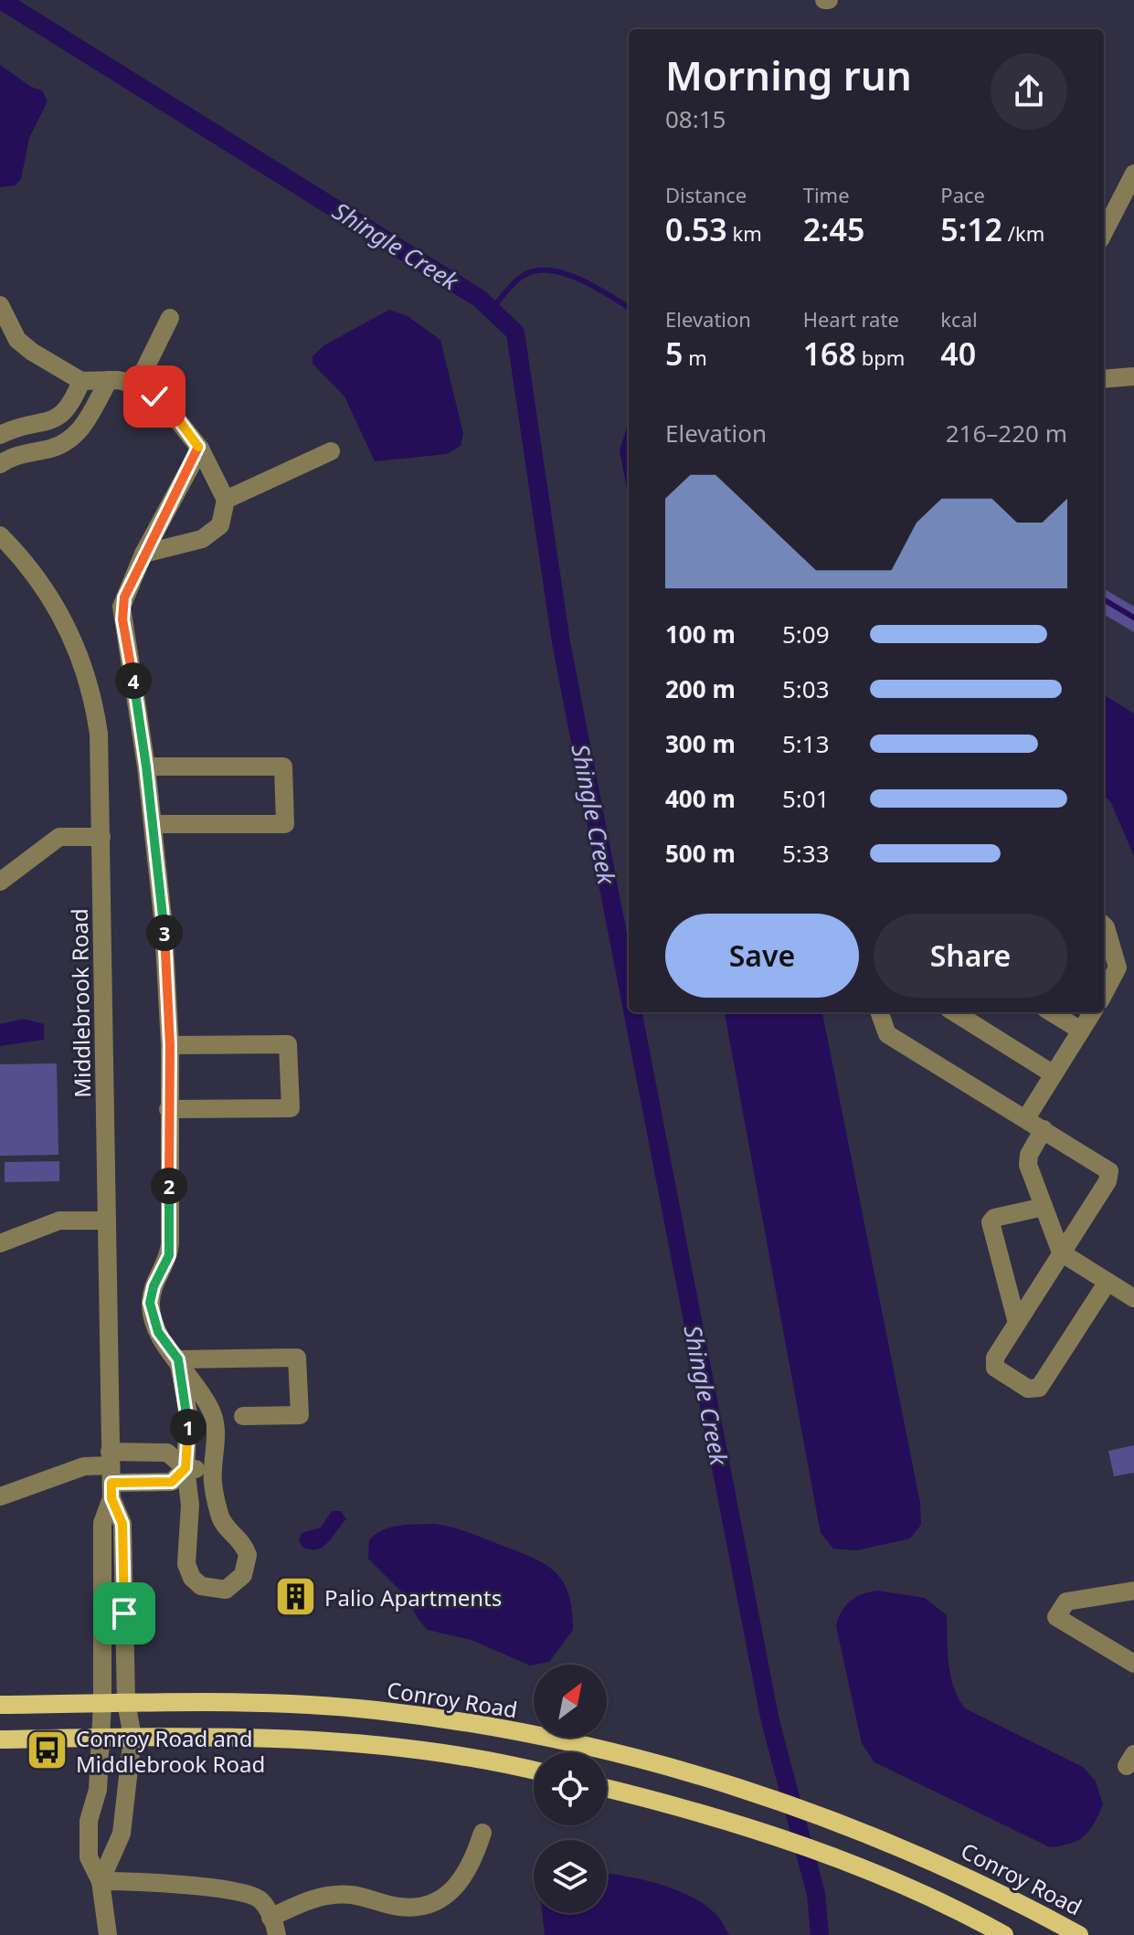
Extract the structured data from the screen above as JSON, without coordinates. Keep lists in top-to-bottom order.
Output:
{
  "streets": {
    "main road": ["Conroy Road"],
    "street": ["Middlebrook Road"]
  },
  "crossings": [
    ["Middlebrook Road", "Conroy Road"]
  ],
  "water": ["Shingle Creek"],
  "places": {
    "building": ["Palio Apartments"],
    "bus stop": ["Conroy Road and Middlebrook Road"]
  },
  "north": "top right",
  "page": {
    "heading": ["Morning run", "08:15"],
    "stats": [
      ["Distance", "0.53 km"],
      ["Time", "2:45"],
      ["Pace", "5:12 /km"],
      ["Elevation", "5 m"],
      ["Heart rate", "168 bpm"],
      ["kcal", "40"]
    ],
    "chart": ["Elevation", "216–220 m"],
    "list": [
      {
        "name": "100 m",
        "note": "5:09"
      },
      {
        "name": "200 m",
        "note": "5:03"
      },
      {
        "name": "300 m",
        "note": "5:13"
      },
      {
        "name": "400 m",
        "note": "5:01"
      },
      {
        "name": "500 m",
        "note": "5:33"
      }
    ],
    "pins": [
      "4",
      "3",
      "2",
      "1"
    ],
    "buttons": ["Save", "Share"]
  }
}
